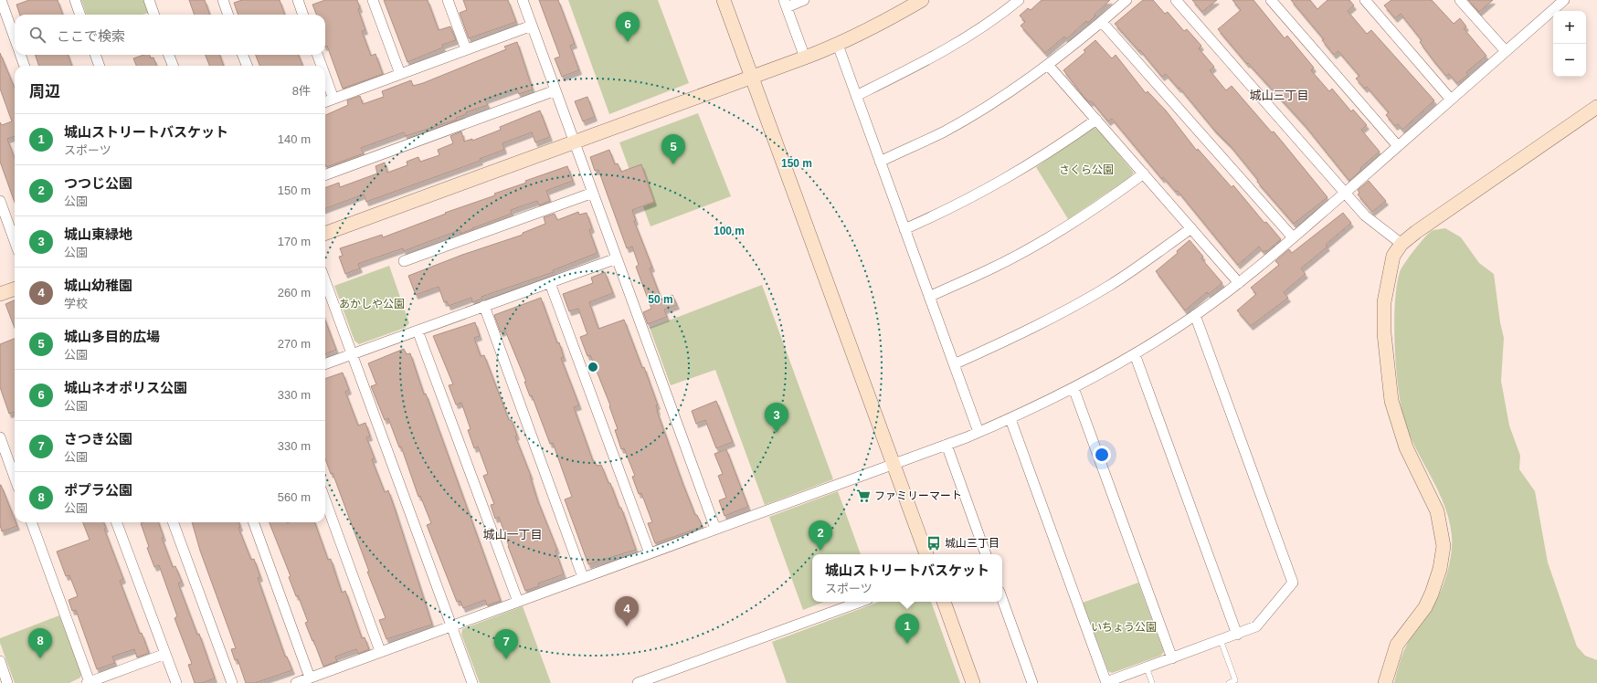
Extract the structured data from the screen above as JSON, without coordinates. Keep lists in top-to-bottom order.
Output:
{
  "districts": ["城山三丁目", "城山一丁目"],
  "parks": ["さくら公園", "あかしや公園", "いちょう公園"],
  "places": {
    "supermarket": ["ファミリーマート"],
    "bus stop": ["城山三丁目"]
  },
  "page": {
    "map_buttons": ["+", "−"],
    "pins": [
      "6",
      "5",
      "3",
      "2",
      "4",
      "1",
      "8",
      "7"
    ],
    "search": "ここで検索",
    "heading": ["周辺", "8件"],
    "list": [
      {
        "mark": "1",
        "name": "城山ストリートバスケット",
        "note": "スポーツ",
        "value": "140 m"
      },
      {
        "mark": "2",
        "name": "つつじ公園",
        "note": "公園",
        "value": "150 m"
      },
      {
        "mark": "3",
        "name": "城山東緑地",
        "note": "公園",
        "value": "170 m"
      },
      {
        "mark": "4",
        "name": "城山幼稚園",
        "note": "学校",
        "value": "260 m"
      },
      {
        "mark": "5",
        "name": "城山多目的広場",
        "note": "公園",
        "value": "270 m"
      },
      {
        "mark": "6",
        "name": "城山ネオポリス公園",
        "note": "公園",
        "value": "330 m"
      },
      {
        "mark": "7",
        "name": "さつき公園",
        "note": "公園",
        "value": "330 m"
      },
      {
        "mark": "8",
        "name": "ポプラ公園",
        "note": "公園",
        "value": "560 m"
      }
    ],
    "popup": ["城山ストリートバスケット", "スポーツ"]
  },
  "rings": ["150 m", "100 m", "50 m"]
}
